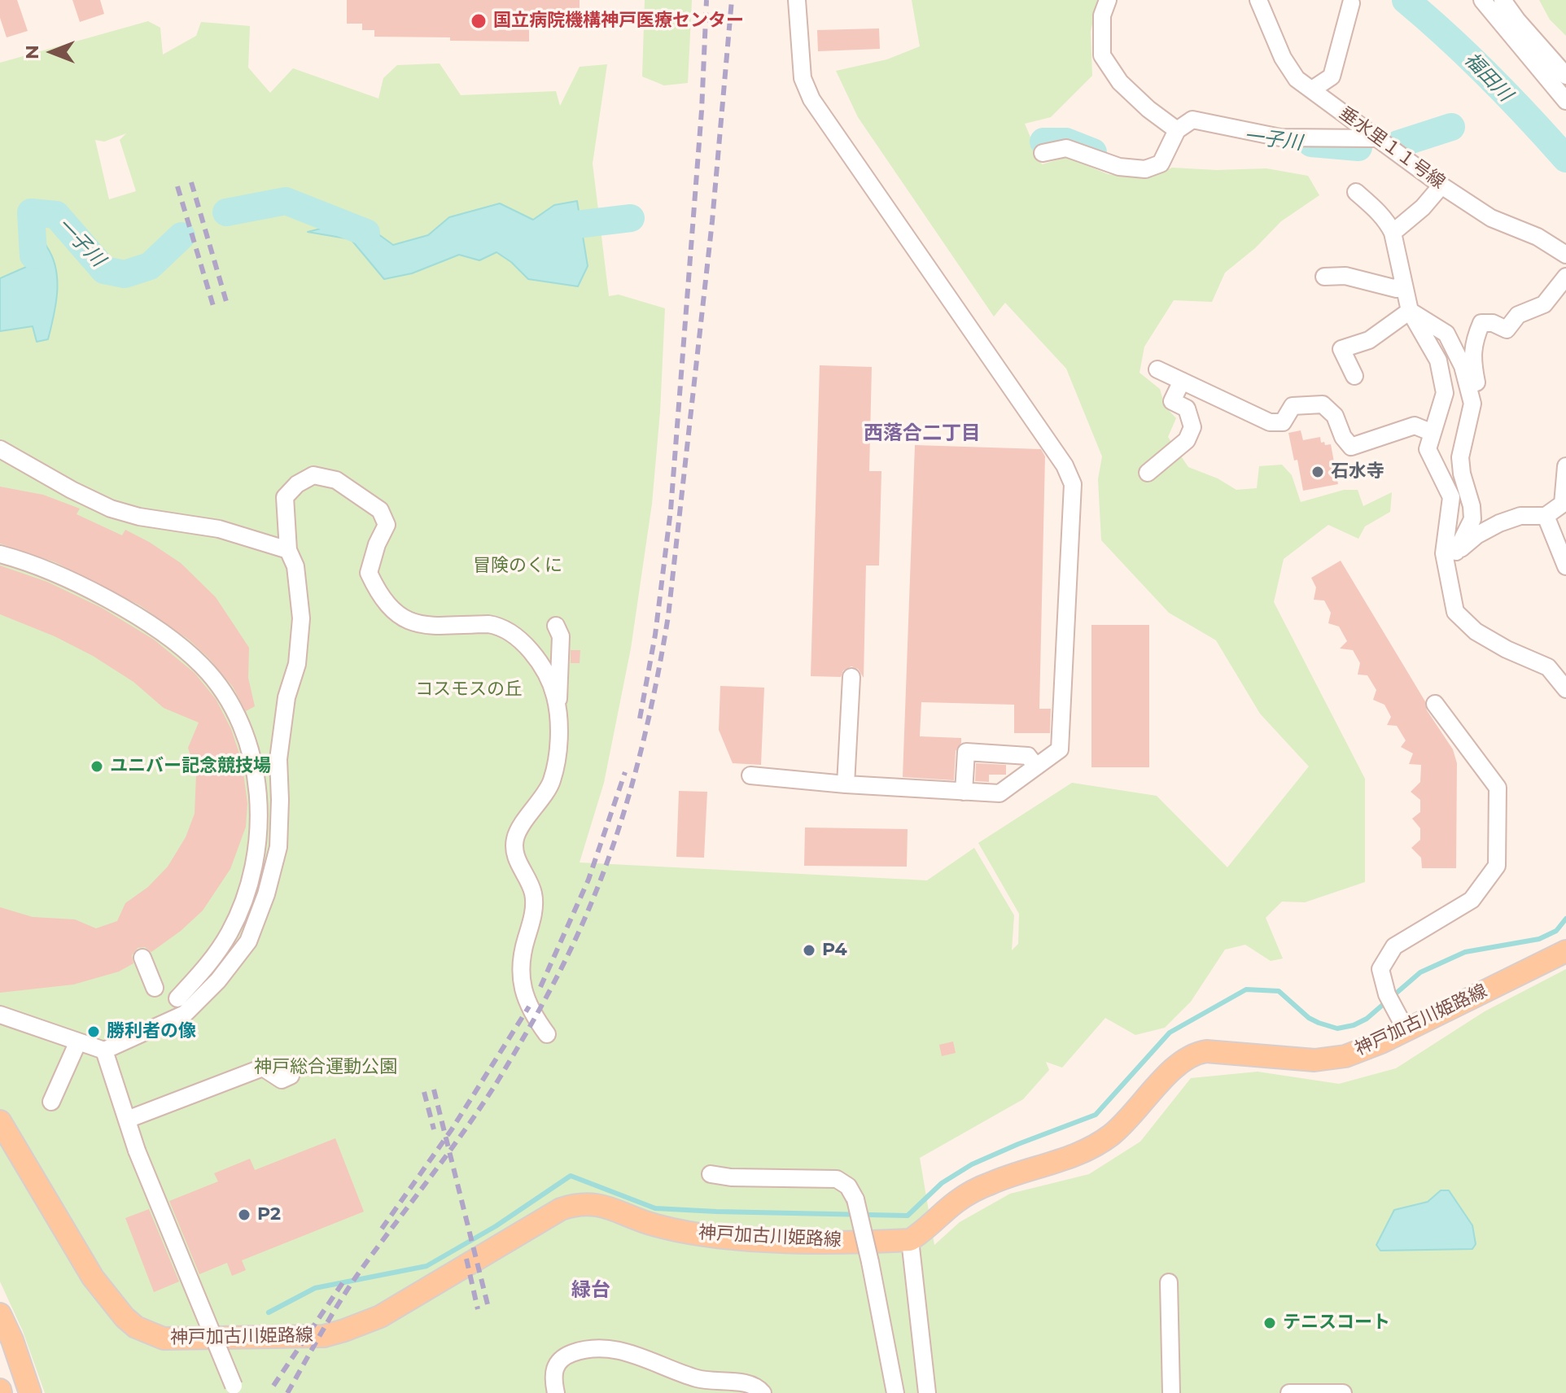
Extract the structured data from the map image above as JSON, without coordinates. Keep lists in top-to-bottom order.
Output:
{
  "streets": {
    "main road": ["神戸加古川姫路線"],
    "street": ["垂水里１１号線"]
  },
  "districts": ["西落合二丁目", "緑台"],
  "water": ["福田川", "一子川"],
  "parks": ["冒険のくに", "コスモスの丘", "神戸総合運動公園"],
  "places": [
    "国立病院機構神戸医療センター",
    "石水寺",
    "ユニバー記念競技場",
    "P4",
    "勝利者の像",
    "P2",
    "テニスコート"
  ],
  "north": "left"
}
